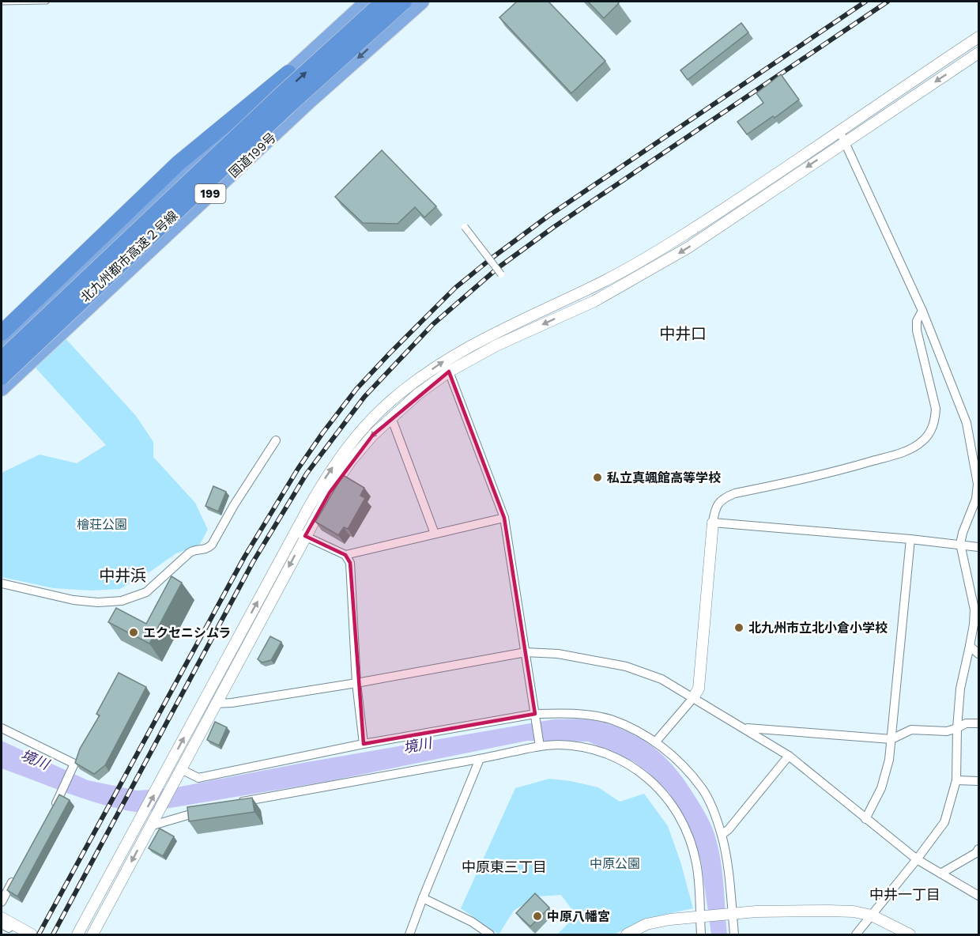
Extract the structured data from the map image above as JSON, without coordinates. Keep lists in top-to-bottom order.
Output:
{
  "streets": {
    "highway": ["国道199号", "199", "北九州都市高速２号線"]
  },
  "districts": [
    "中井口",
    "中井浜",
    "中原東三丁目",
    "中井一丁目"
  ],
  "water": ["境川"],
  "parks": ["檜荘公園", "中原公園"],
  "places": [
    "私立真颯館高等学校",
    "北九州市立北小倉小学校",
    "エクセニシムラ",
    "中原八幡宮"
  ]
}
